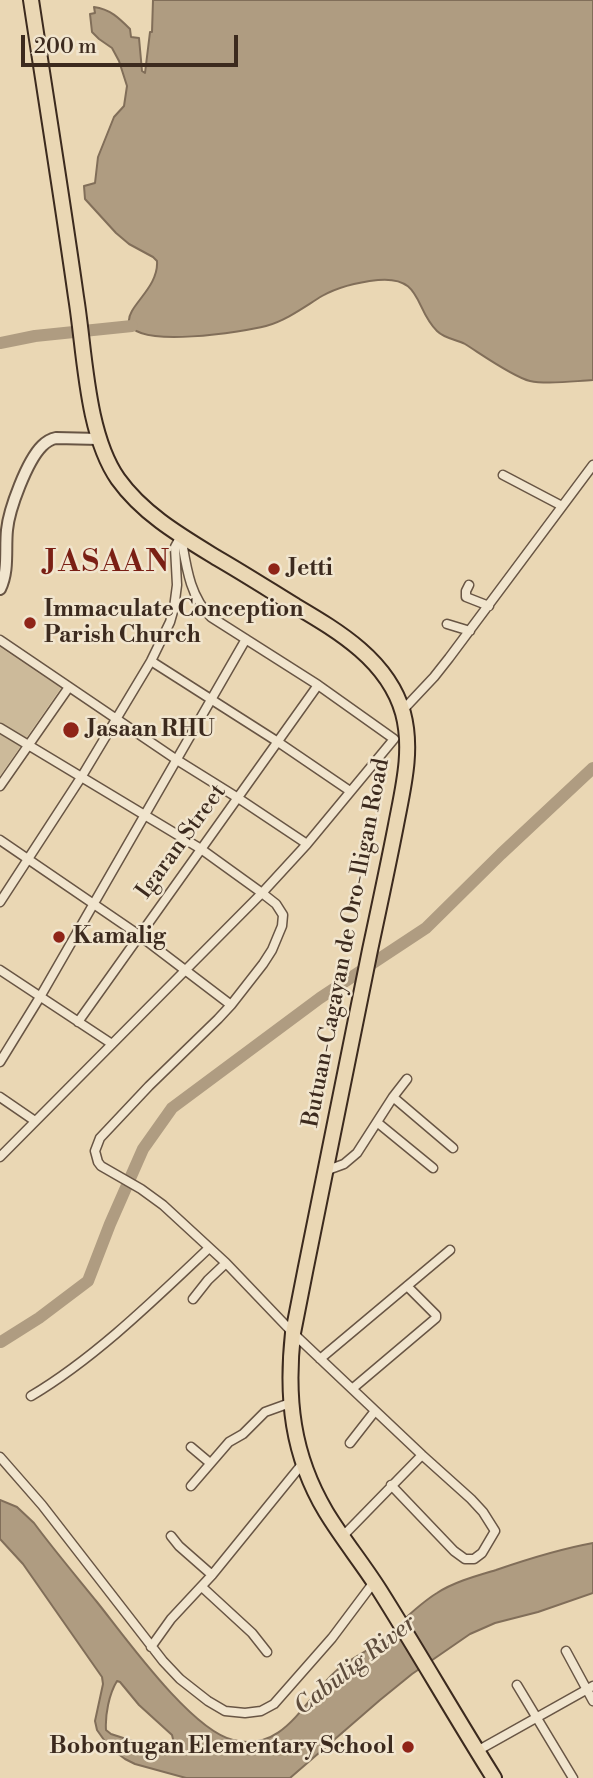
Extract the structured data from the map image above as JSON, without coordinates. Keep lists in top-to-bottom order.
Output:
{
  "streets": {
    "highway": ["Butuan-Cagayan de Oro-Iligan Road"],
    "street": ["Igaran Street"]
  },
  "districts": ["JASAAN"],
  "water": ["Cabulig River"],
  "places": [
    "Jetti",
    "Immaculate Conception Parish Church",
    "Jasaan RHU",
    "Kamalig",
    "Bobontugan Elementary School"
  ],
  "scale_bar": "200 m"
}
